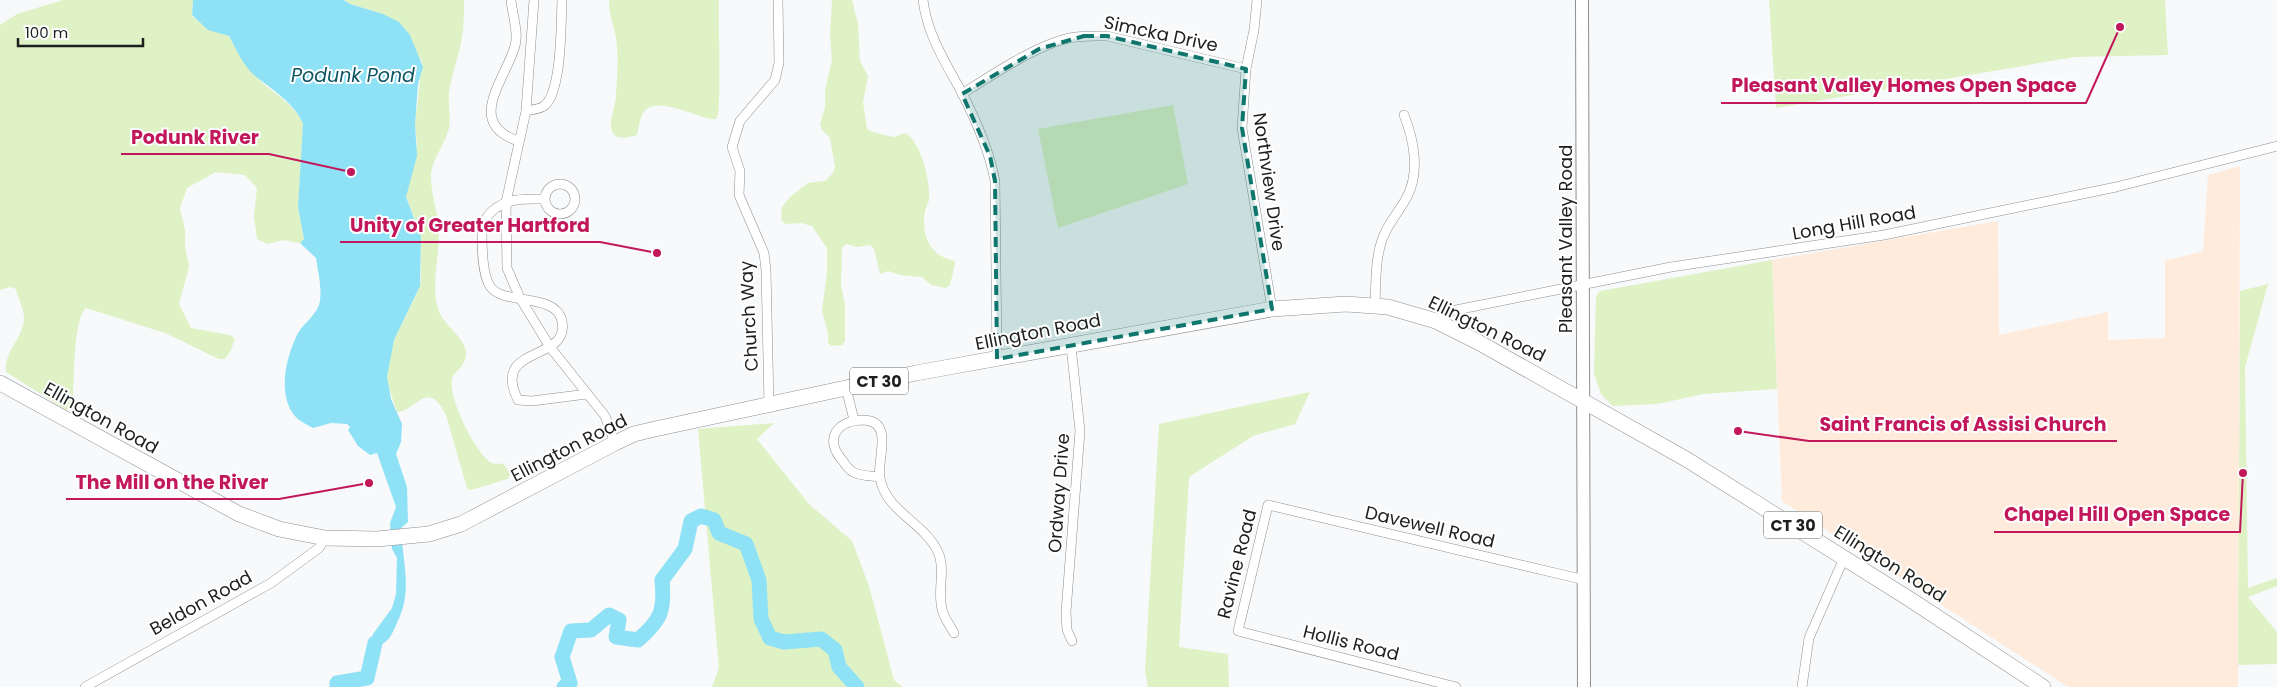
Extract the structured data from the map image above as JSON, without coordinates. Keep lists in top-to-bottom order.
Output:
{
  "streets": {
    "main road": ["Pleasant Valley Road", "Ellington Road", "CT 30"],
    "street": [
      "Simcka Drive",
      "Northview Drive",
      "Long Hill Road",
      "Church Way",
      "Ordway Drive",
      "Davewell Road",
      "Ravine Road",
      "Beldon Road",
      "Hollis Road"
    ]
  },
  "crossings": [
    ["Simcka Drive", "Northview Drive"],
    ["Northview Drive", "Ellington Road"],
    ["Long Hill Road", "Pleasant Valley Road"],
    ["Long Hill Road", "Ellington Road"],
    ["Pleasant Valley Road", "Ellington Road"],
    ["Pleasant Valley Road", "Davewell Road"],
    ["Church Way", "Ellington Road"],
    ["Ellington Road", "Ordway Drive"],
    ["Ellington Road", "Beldon Road"],
    ["Davewell Road", "Ravine Road"],
    ["Ravine Road", "Hollis Road"]
  ],
  "water": ["Podunk Pond"],
  "places": [
    "Pleasant Valley Homes Open Space",
    "Podunk River",
    "Unity of Greater Hartford",
    "Saint Francis of Assisi Church",
    "Chapel Hill Open Space",
    "The Mill on the River"
  ],
  "scale_bar": "100 m"
}
